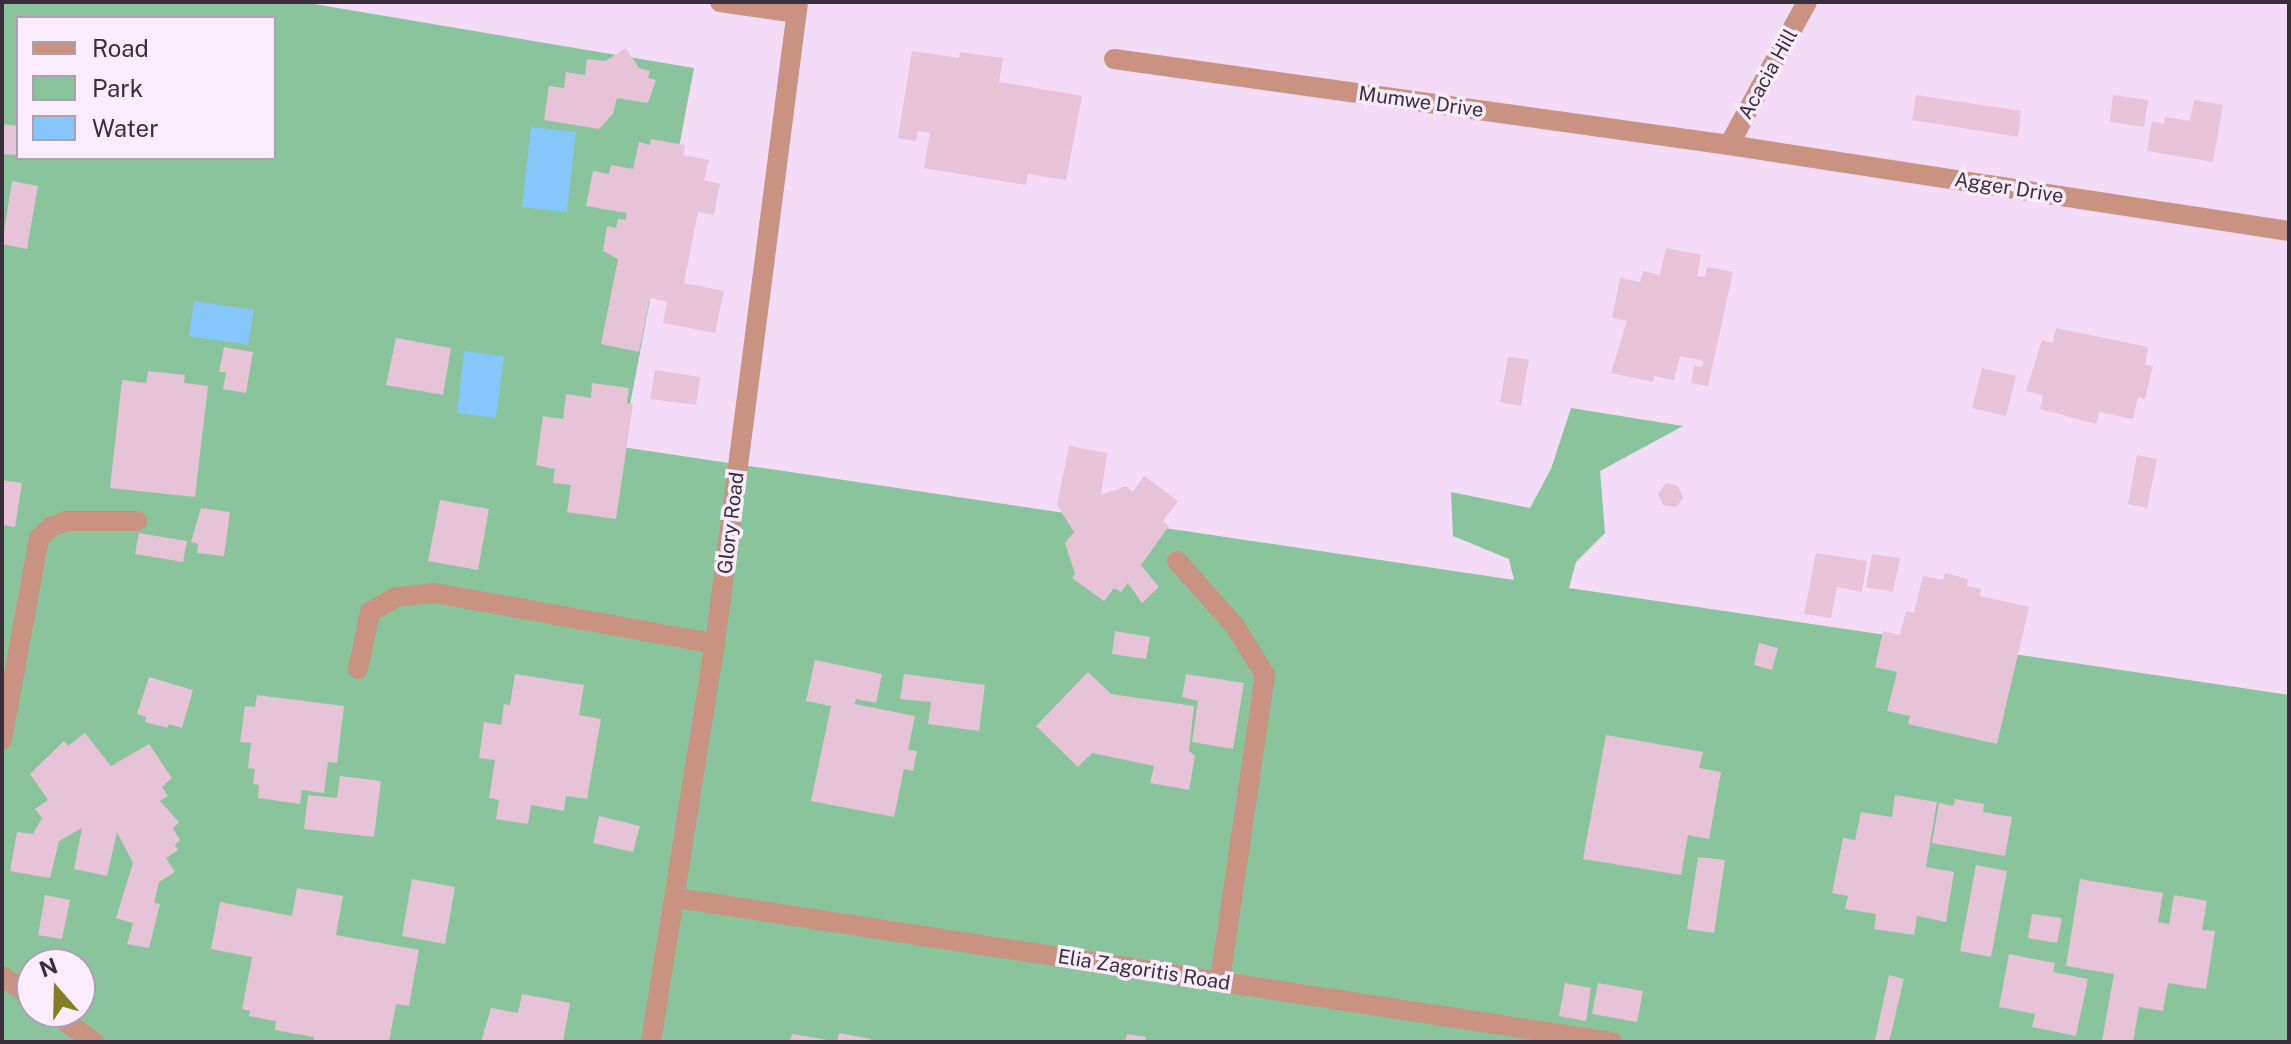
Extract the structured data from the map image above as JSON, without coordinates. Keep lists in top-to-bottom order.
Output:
{
  "streets": {
    "street": [
      "Acacia Hill",
      "Mumwe Drive",
      "Agger Drive",
      "Glory Road",
      "Elia Zagoritis Road"
    ]
  },
  "crossings": [
    ["Acacia Hill", "Mumwe Drive"],
    ["Acacia Hill", "Agger Drive"],
    ["Mumwe Drive", "Agger Drive"],
    ["Glory Road", "Elia Zagoritis Road"]
  ],
  "legend": ["Road", "Park", "Water"],
  "north": "top"
}
